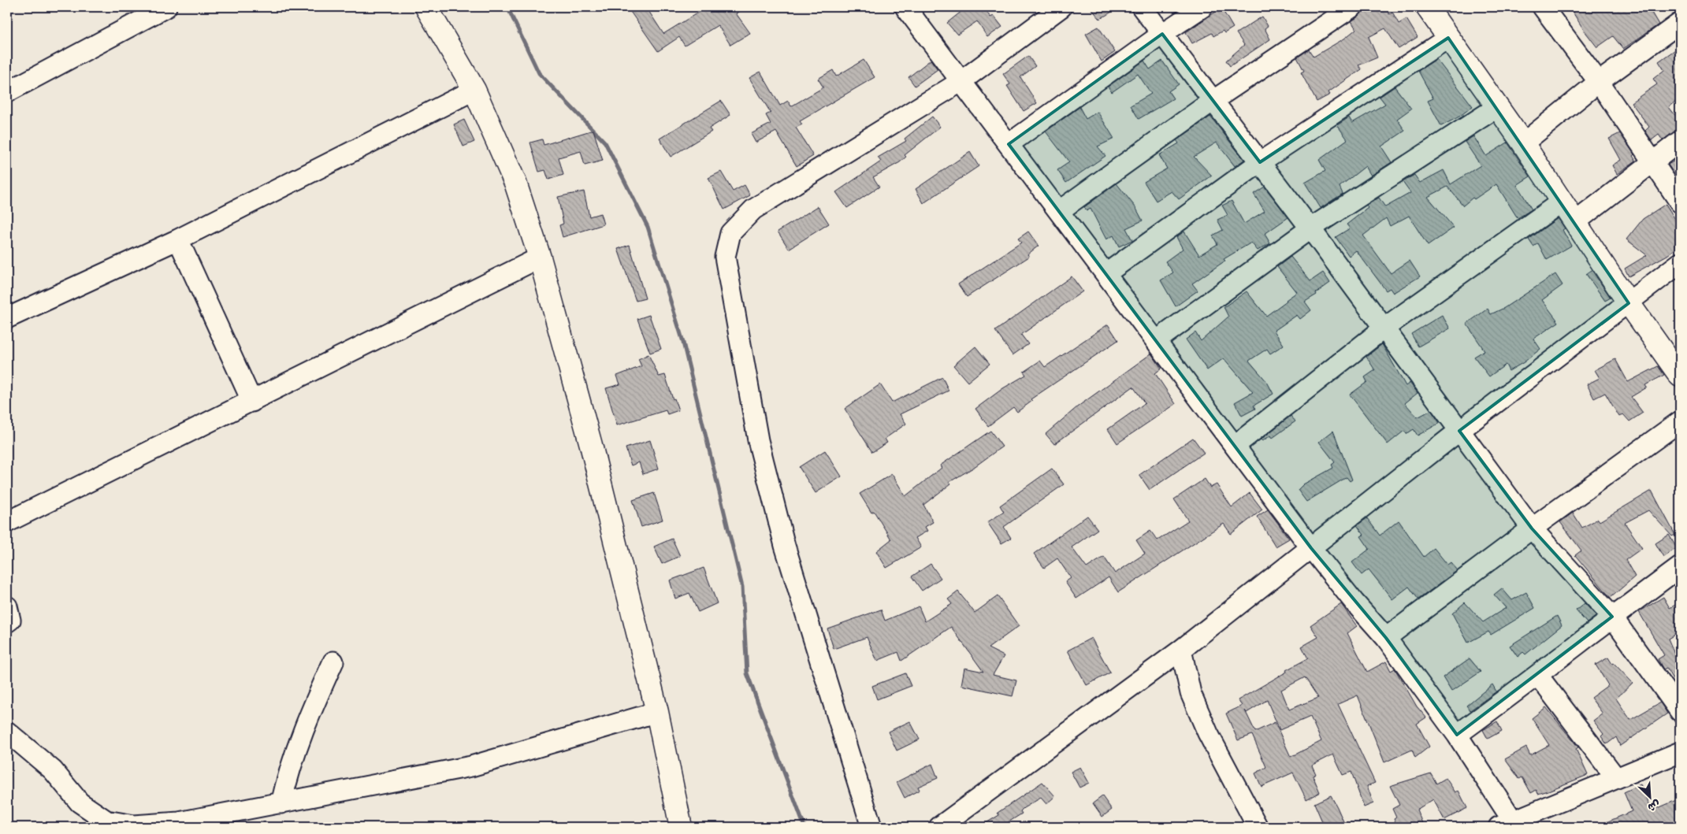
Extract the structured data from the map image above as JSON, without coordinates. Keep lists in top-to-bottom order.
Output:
{
  "north": "bottom right"
}
